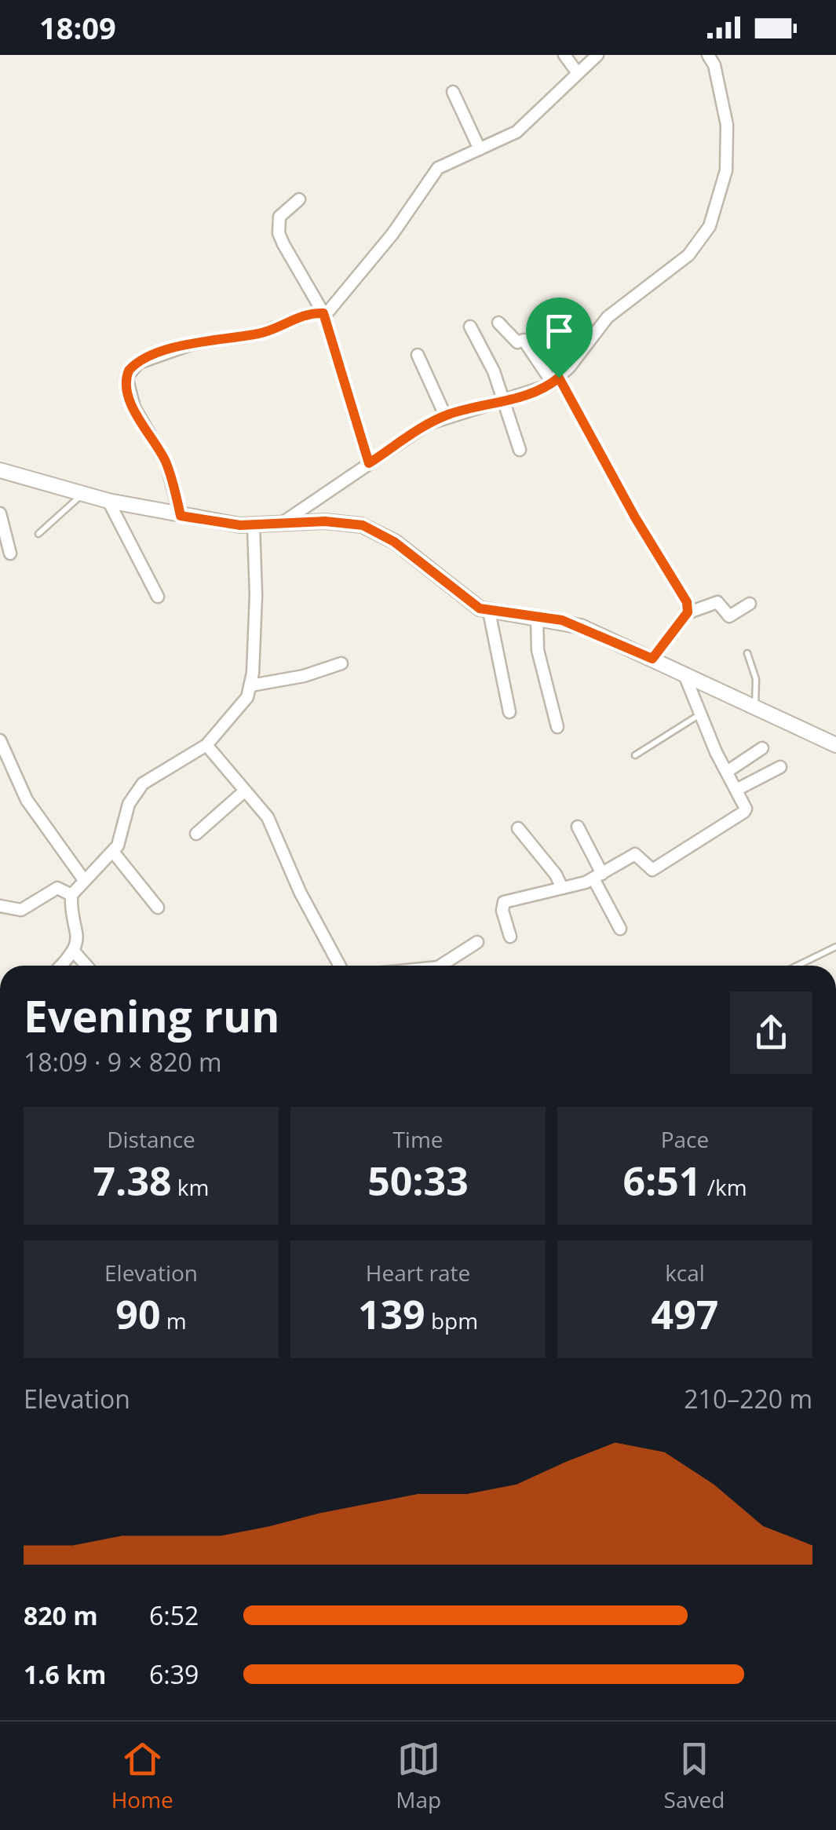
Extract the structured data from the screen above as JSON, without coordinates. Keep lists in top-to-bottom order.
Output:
{
  "page": {
    "status": "18:09",
    "heading": ["Evening run", "18:09 · 9 × 820 m"],
    "stats": [
      ["Distance", "7.38 km"],
      ["Time", "50:33"],
      ["Pace", "6:51 /km"],
      ["Elevation", "90 m"],
      ["Heart rate", "139 bpm"],
      ["kcal", "497"]
    ],
    "chart": ["Elevation", "210–220 m"],
    "list": [
      {
        "name": "820 m",
        "note": "6:52"
      },
      {
        "name": "1.6 km",
        "note": "6:39"
      }
    ],
    "tabs": ["Home", "Map", "Saved"]
  }
}
